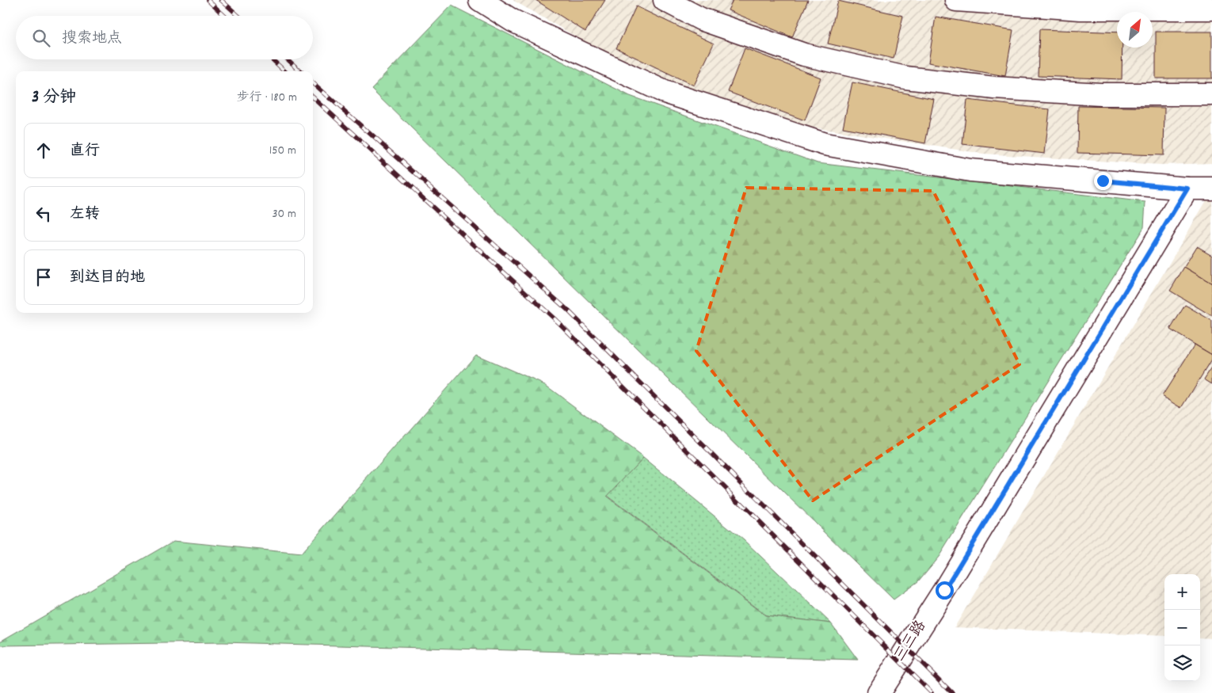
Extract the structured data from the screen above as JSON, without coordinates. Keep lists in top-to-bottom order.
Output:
{
  "streets": {
    "street": ["三三路"]
  },
  "north": "top right",
  "page": {
    "search": "搜索地点",
    "heading": ["3 分钟", "步行 · 180 m"],
    "list": [
      ["直行", "150 m"],
      ["左转", "30 m"],
      "到达目的地"
    ],
    "map_buttons": ["+", "−"]
  }
}
